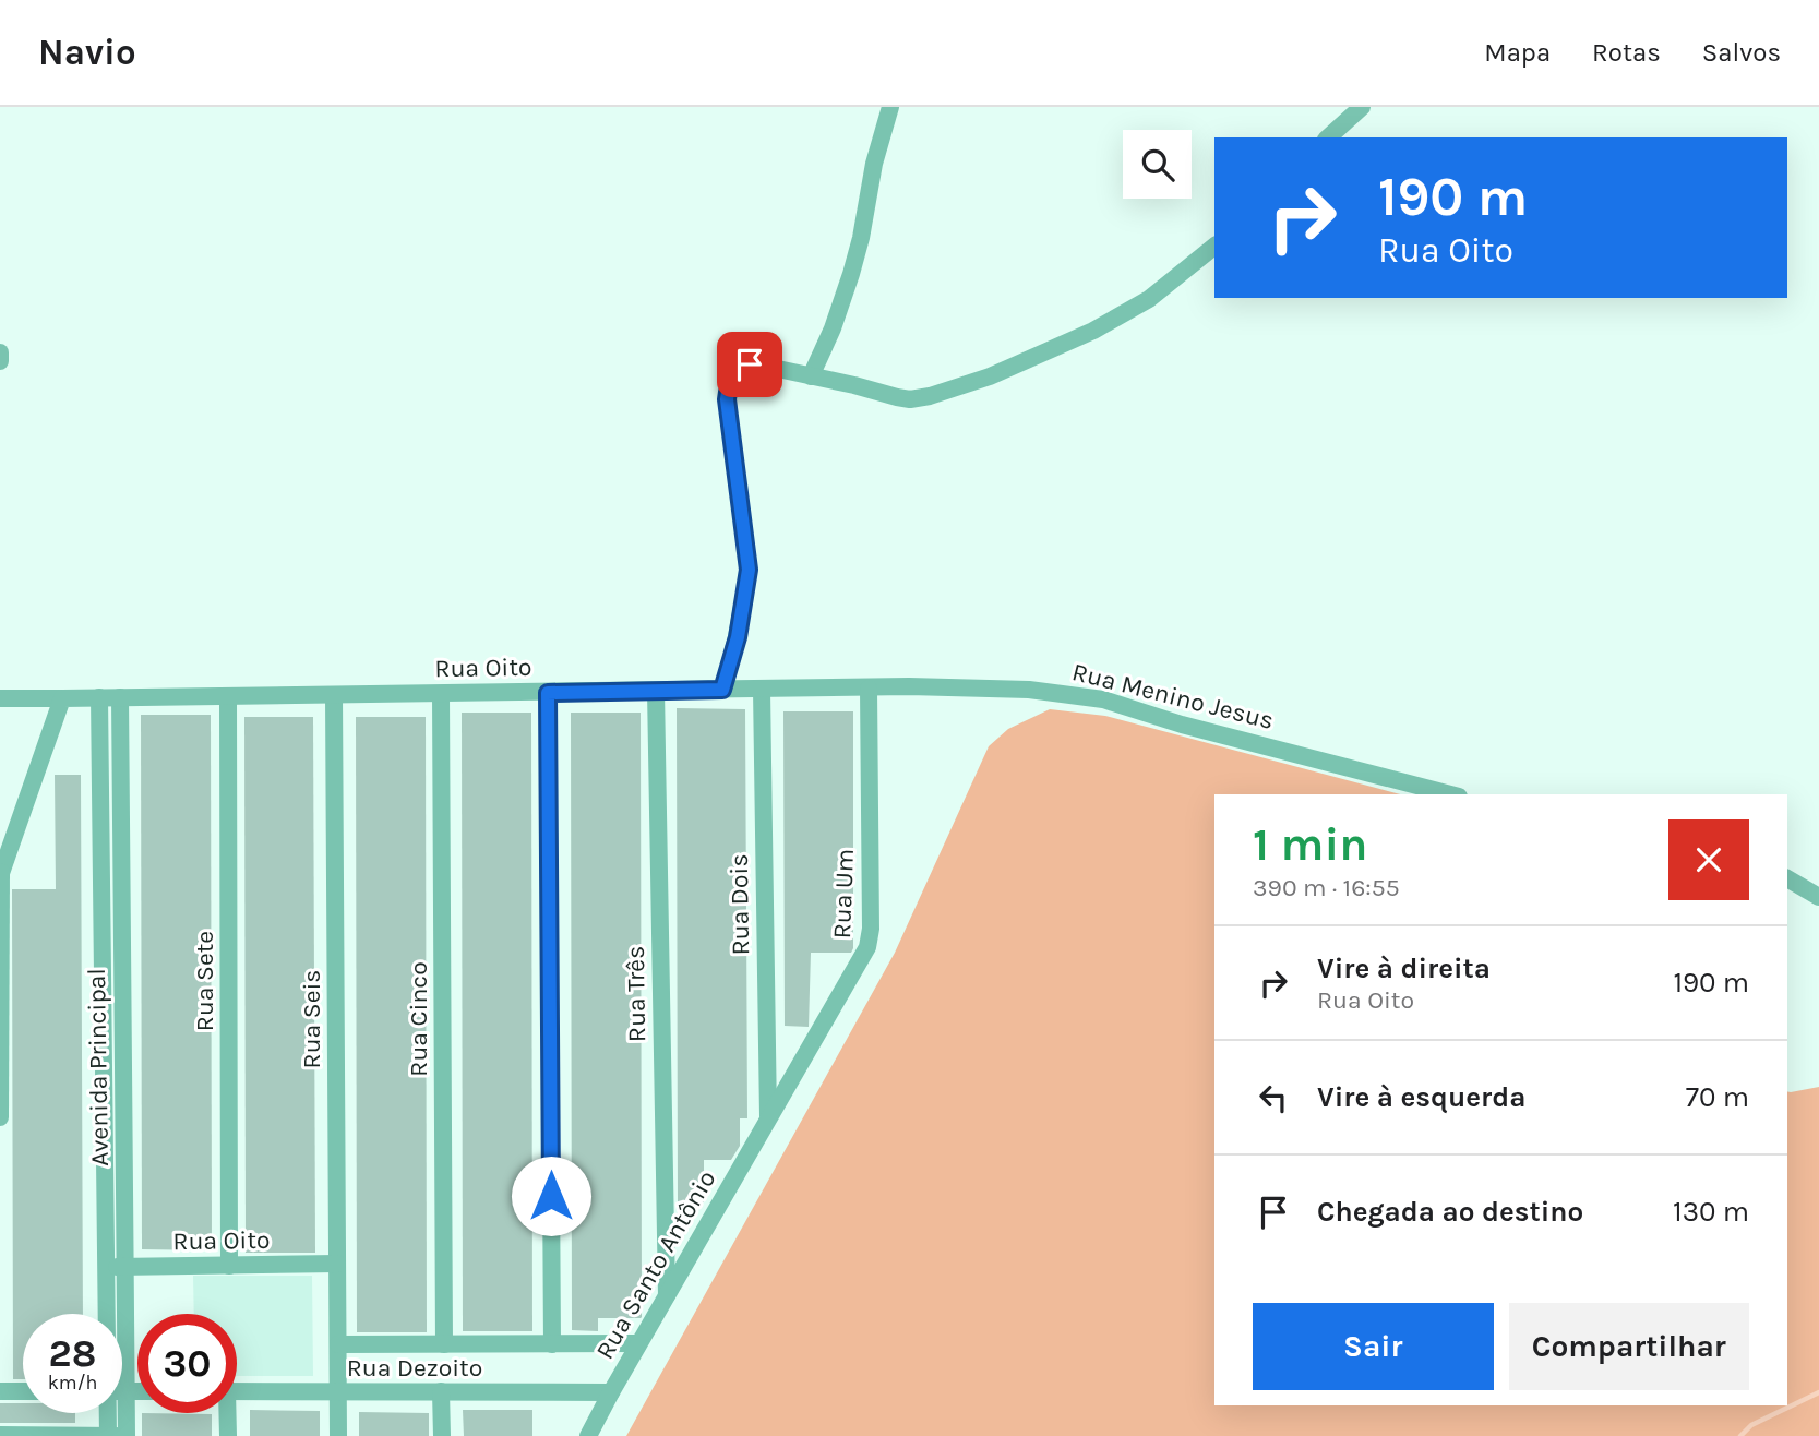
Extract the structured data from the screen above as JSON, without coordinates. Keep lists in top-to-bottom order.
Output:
{
  "streets": {
    "street": [
      "Rua Oito",
      "Rua Menino Jesus",
      "Rua Um",
      "Rua Dois",
      "Rua Sete",
      "Rua Três",
      "Rua Seis",
      "Rua Cinco",
      "Avenida Principal",
      "Rua Santo Antônio",
      "Rua Dezoito"
    ]
  },
  "crossings": [
    ["Rua Oito", "Rua Menino Jesus"],
    ["Rua Oito", "Rua Um"],
    ["Rua Oito", "Rua Dois"],
    ["Rua Oito", "Rua Sete"],
    ["Rua Oito", "Rua Três"],
    ["Rua Oito", "Rua Seis"],
    ["Rua Oito", "Rua Cinco"],
    ["Rua Oito", "Avenida Principal"],
    ["Rua Menino Jesus", "Rua Um"],
    ["Rua Um", "Rua Dois"],
    ["Rua Um", "Rua Santo Antônio"],
    ["Rua Dois", "Rua Santo Antônio"],
    ["Rua Três", "Rua Santo Antônio"],
    ["Rua Seis", "Rua Dezoito"],
    ["Rua Santo Antônio", "Rua Dezoito"]
  ],
  "page": {
    "header": "Navio",
    "nav": ["Mapa", "Rotas", "Salvos"],
    "turn": ["190 m", "Rua Oito"],
    "heading": ["1 min", "390 m · 16:55"],
    "list": [
      {
        "name": "Vire à direita",
        "note": "Rua Oito",
        "value": "190 m"
      },
      {
        "name": "Vire à esquerda",
        "value": "70 m"
      },
      {
        "name": "Chegada ao destino",
        "value": "130 m"
      }
    ],
    "buttons": ["Sair", "Compartilhar"],
    "speed": "28 km/h",
    "limit": "30"
  }
}
